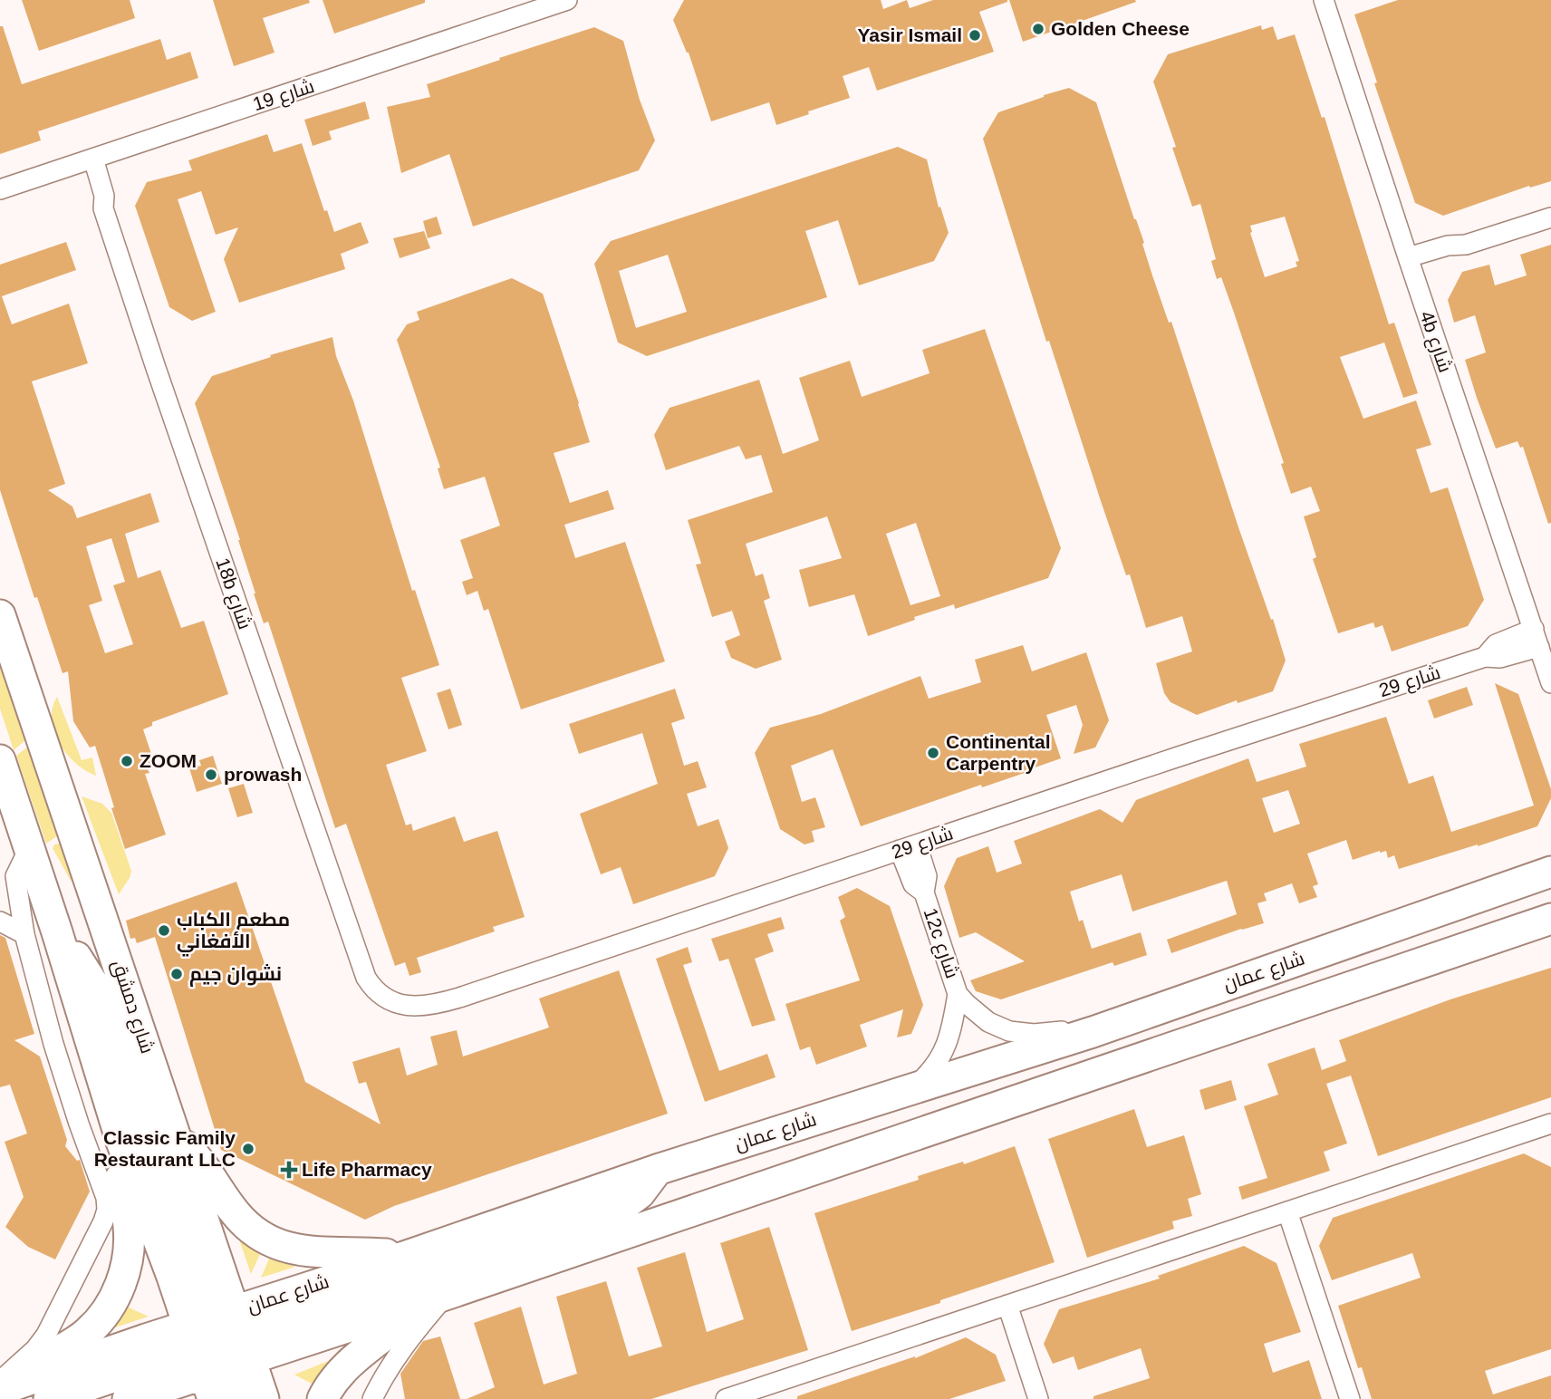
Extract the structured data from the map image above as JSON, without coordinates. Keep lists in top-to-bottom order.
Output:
{
  "streets": {
    "main road": ["شارع عمان", "شارع دمشق"],
    "street": [
      "شارع 19",
      "4b شارع",
      "18b شارع",
      "شارع 29",
      "12c شارع"
    ]
  },
  "crossings": [
    ["شارع 19", "18b شارع"],
    ["4b شارع", "شارع 29"],
    ["18b شارع", "شارع 29"],
    ["شارع 29", "12c شارع"],
    ["12c شارع", "شارع عمان"],
    ["شارع عمان", "شارع دمشق"]
  ],
  "places": {
    "other": [
      "Golden Cheese",
      "Yasir Ismail",
      "Continental Carpentry",
      "ZOOM",
      "prowash",
      "مطعم الكباب الأفغاني",
      "نشوان جيم",
      "Classic Family Restaurant LLC"
    ],
    "health": ["Life Pharmacy"]
  }
}
